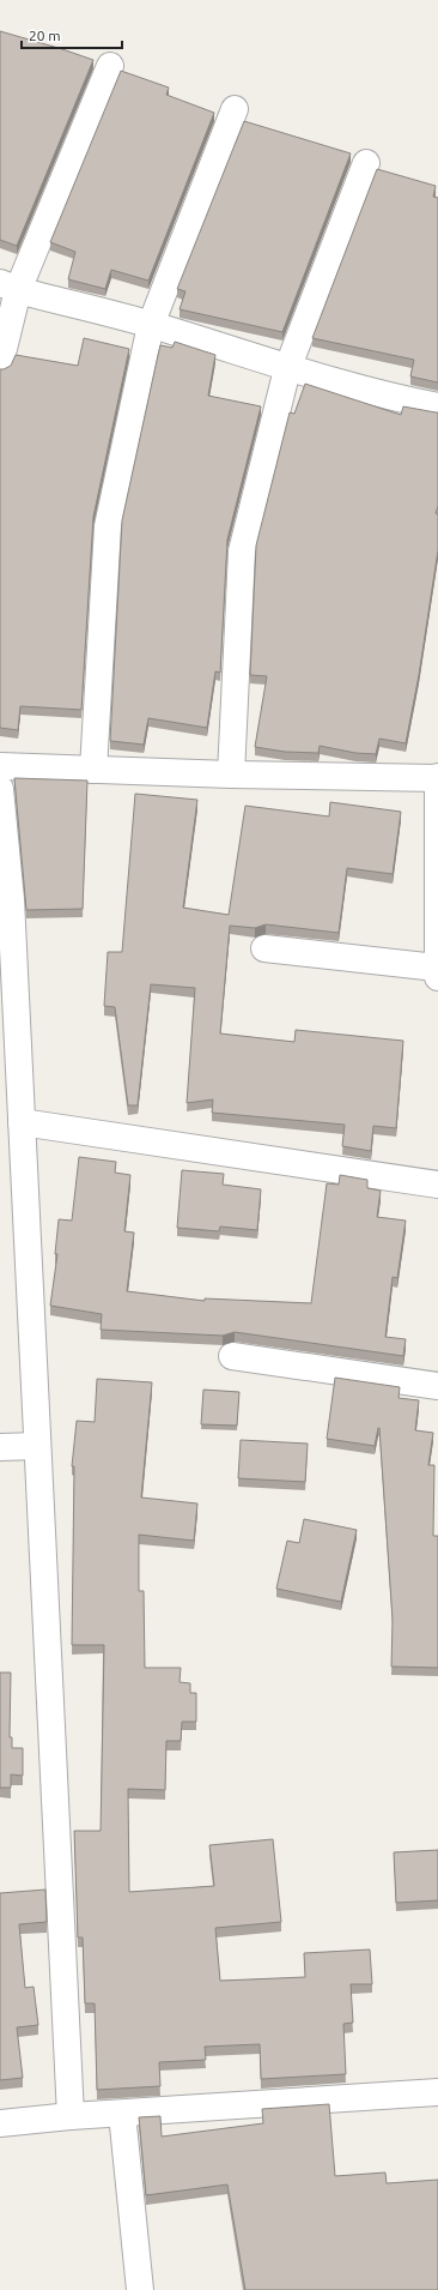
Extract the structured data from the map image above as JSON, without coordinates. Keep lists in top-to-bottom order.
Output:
{
  "scale_bar": "20 m"
}
